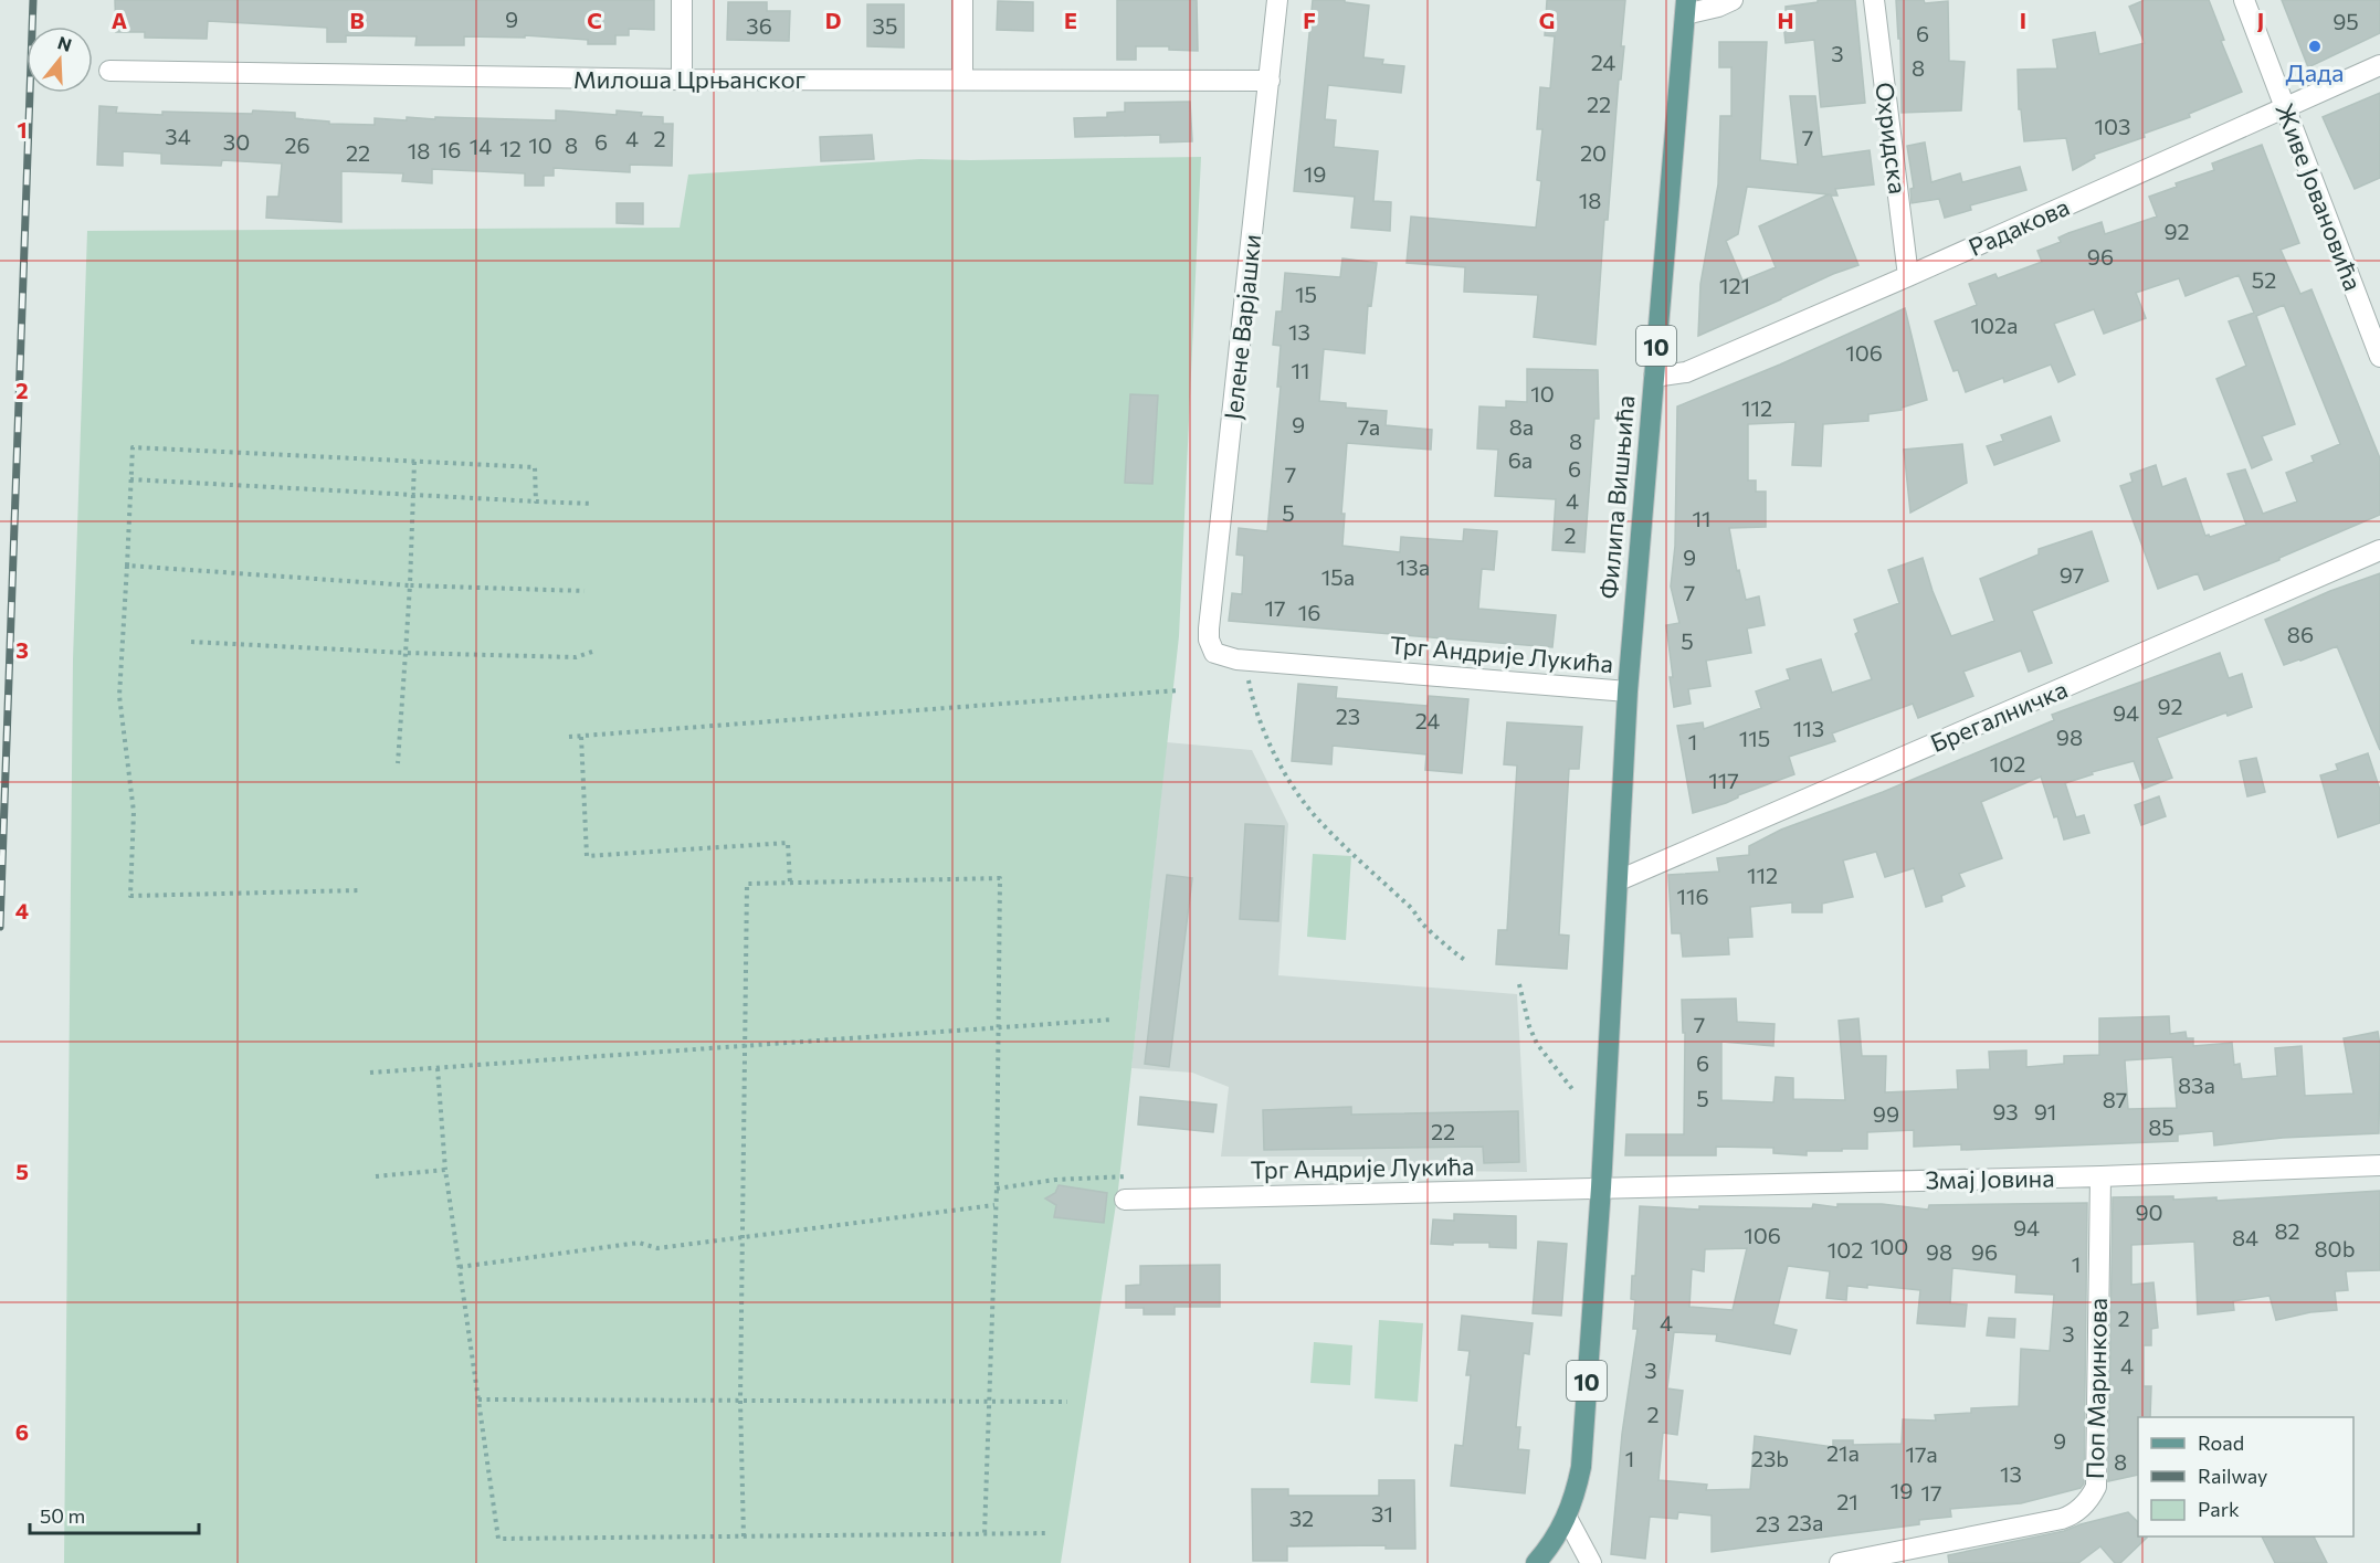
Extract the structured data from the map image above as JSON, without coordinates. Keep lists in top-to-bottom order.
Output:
{
  "streets": {
    "main road": ["10", "Филипа Вишњића"],
    "street": [
      "Милоша Црњанског",
      "Охридска",
      "Живе Јовановића",
      "Радакова",
      "Јелене Варјашки",
      "Трг Андрије Лукића",
      "Брегалничка",
      "Змај Јовина",
      "Поп Маринкова"
    ]
  },
  "crossings": [
    ["Милоша Црњанског", "Јелене Варјашки"],
    ["Охридска", "Радакова"],
    ["Живе Јовановића", "Радакова"],
    ["Радакова", "Филипа Вишњића"],
    ["Јелене Варјашки", "Трг Андрије Лукића"],
    ["10", "Филипа Вишњића"],
    ["10", "Трг Андрије Лукића"],
    ["10", "Брегалничка"],
    ["10", "Змај Јовина"],
    ["Филипа Вишњића", "Трг Андрије Лукића"],
    ["Филипа Вишњића", "Брегалничка"],
    ["Трг Андрије Лукића", "Змај Јовина"],
    ["Змај Јовина", "Поп Маринкова"]
  ],
  "places": ["Дада"],
  "house_numbers": [
    "9",
    "95",
    "36",
    "35",
    "6",
    "3",
    "24",
    "8",
    "22",
    "103",
    "34",
    "7",
    "4",
    "2",
    "30",
    "6",
    "26",
    "10",
    "8",
    "14",
    "12",
    "16",
    "18",
    "22",
    "20",
    "19",
    "18",
    "92",
    "96",
    "52",
    "121",
    "15",
    "102a",
    "13",
    "106",
    "11",
    "10",
    "112",
    "9",
    "7a",
    "8a",
    "8",
    "6a",
    "6",
    "7",
    "4",
    "5",
    "11",
    "2",
    "9",
    "13a",
    "97",
    "15a",
    "7",
    "17",
    "16",
    "86",
    "5",
    "92",
    "94",
    "23",
    "24",
    "113",
    "98",
    "115",
    "1",
    "102",
    "117",
    "112",
    "116",
    "7",
    "6",
    "83a",
    "5",
    "87",
    "93",
    "91",
    "99",
    "85",
    "22",
    "90",
    "94",
    "82",
    "106",
    "84",
    "100",
    "80b",
    "102",
    "98",
    "96",
    "1",
    "2",
    "4",
    "3",
    "4",
    "3",
    "2",
    "9",
    "21a",
    "17a",
    "1",
    "23b",
    "8",
    "13",
    "19",
    "17",
    "21",
    "31",
    "32",
    "23a",
    "23"
  ],
  "legend": ["Road", "Railway", "Park"],
  "scale_bar": "50 m",
  "north": "top",
  "grid": {
    "columns": [
      "A",
      "B",
      "C",
      "D",
      "E",
      "F",
      "G",
      "H",
      "I",
      "J"
    ],
    "rows": [
      "1",
      "2",
      "3",
      "4",
      "5",
      "6"
    ]
  }
}
